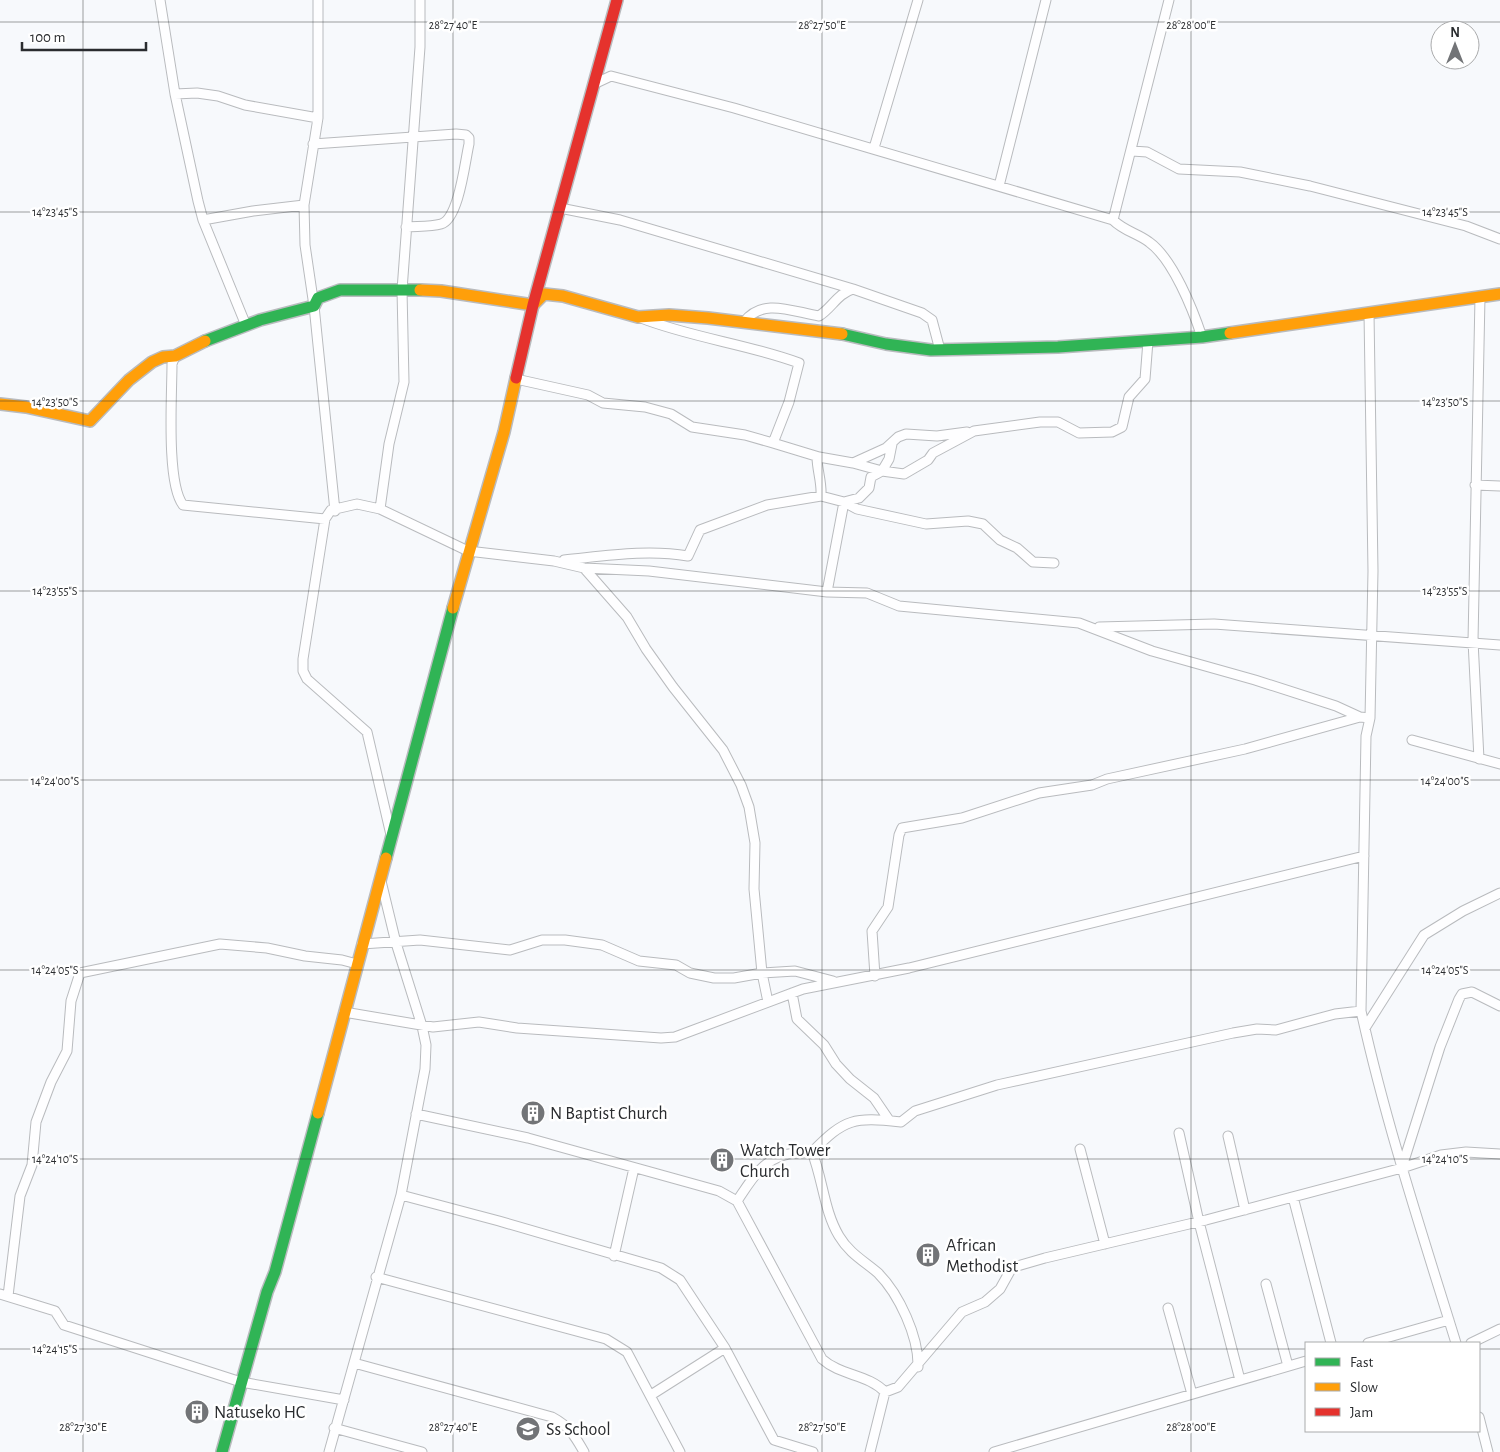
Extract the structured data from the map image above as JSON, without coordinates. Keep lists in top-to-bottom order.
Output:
{
  "places": {
    "building": [
      "N Baptist Church",
      "Watch Tower Church",
      "African Methodist",
      "Natuseko HC"
    ],
    "school or university": ["Ss School"]
  },
  "legend": ["Fast", "Slow", "Jam"],
  "scale_bar": "100 m",
  "north": "top",
  "coordinates": [
    "28°27'40\"E",
    "28°27'50\"E",
    "28°28'00\"E",
    "14°23'45\"S",
    "14°23'50\"S",
    "14°23'55\"S",
    "14°24'00\"S",
    "14°24'05\"S",
    "14°24'10\"S",
    "14°24'15\"S",
    "28°27'30\"E"
  ]
}
